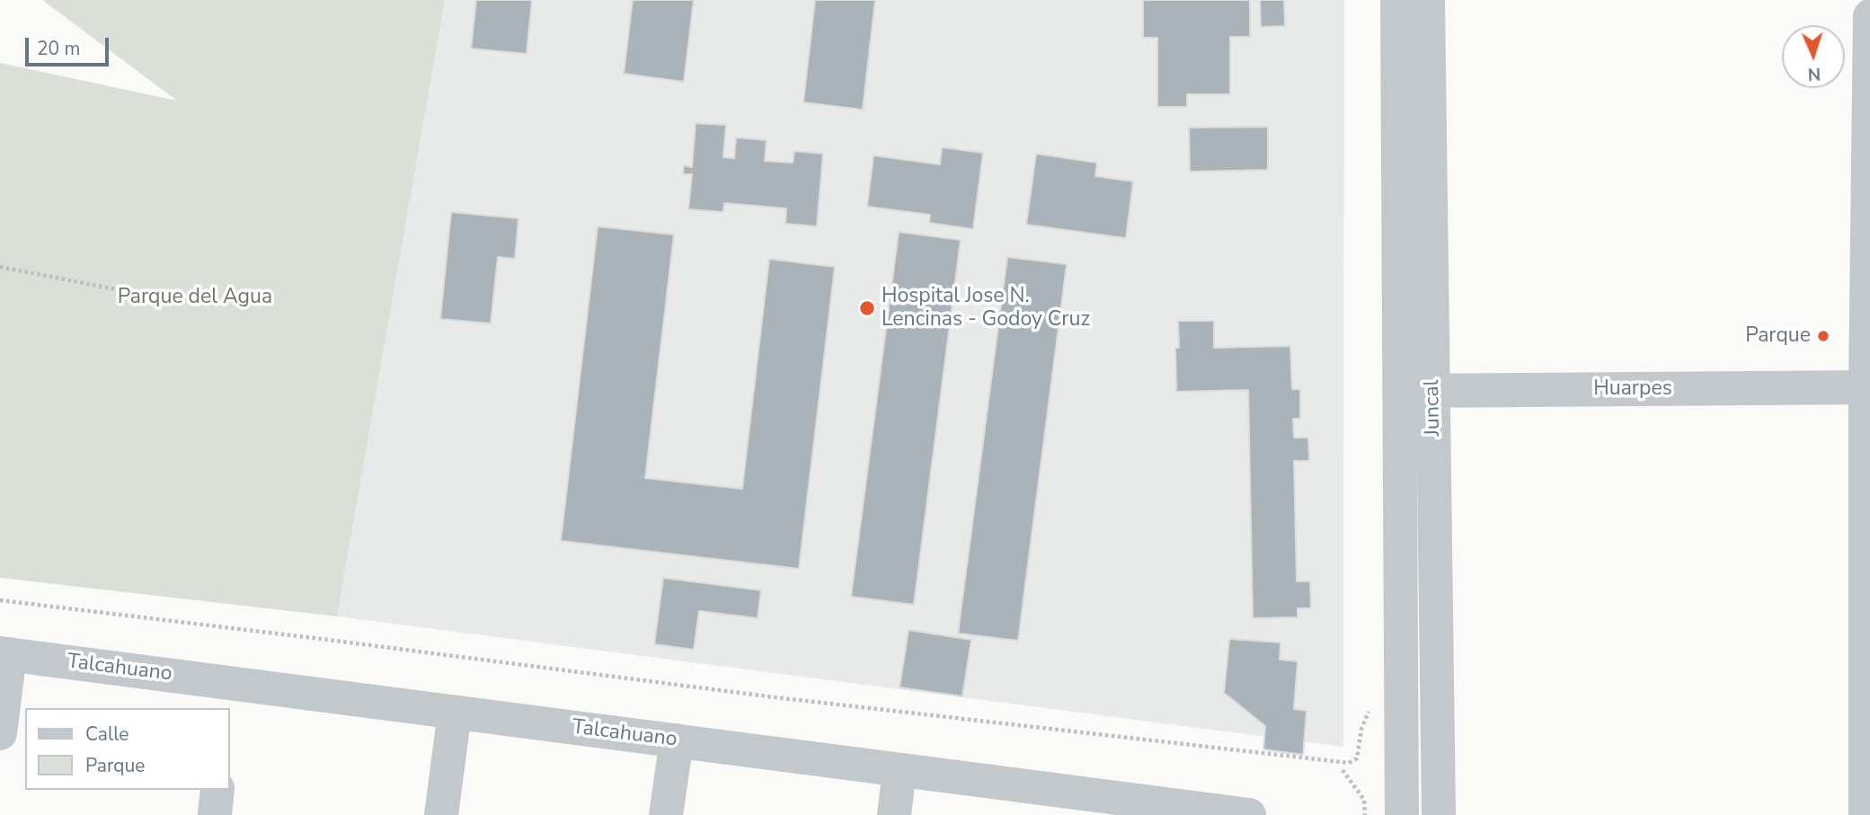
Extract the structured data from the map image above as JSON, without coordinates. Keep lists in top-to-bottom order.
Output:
{
  "streets": {
    "street": ["Huarpes", "Juncal", "Talcahuano"]
  },
  "crossings": [
    ["Huarpes", "Juncal"]
  ],
  "parks": ["Parque del Agua"],
  "places": ["Hospital Jose N. Lencinas - Godoy Cruz", "Parque"],
  "legend": ["Calle", "Parque"],
  "scale_bar": "20 m",
  "north": "bottom"
}
